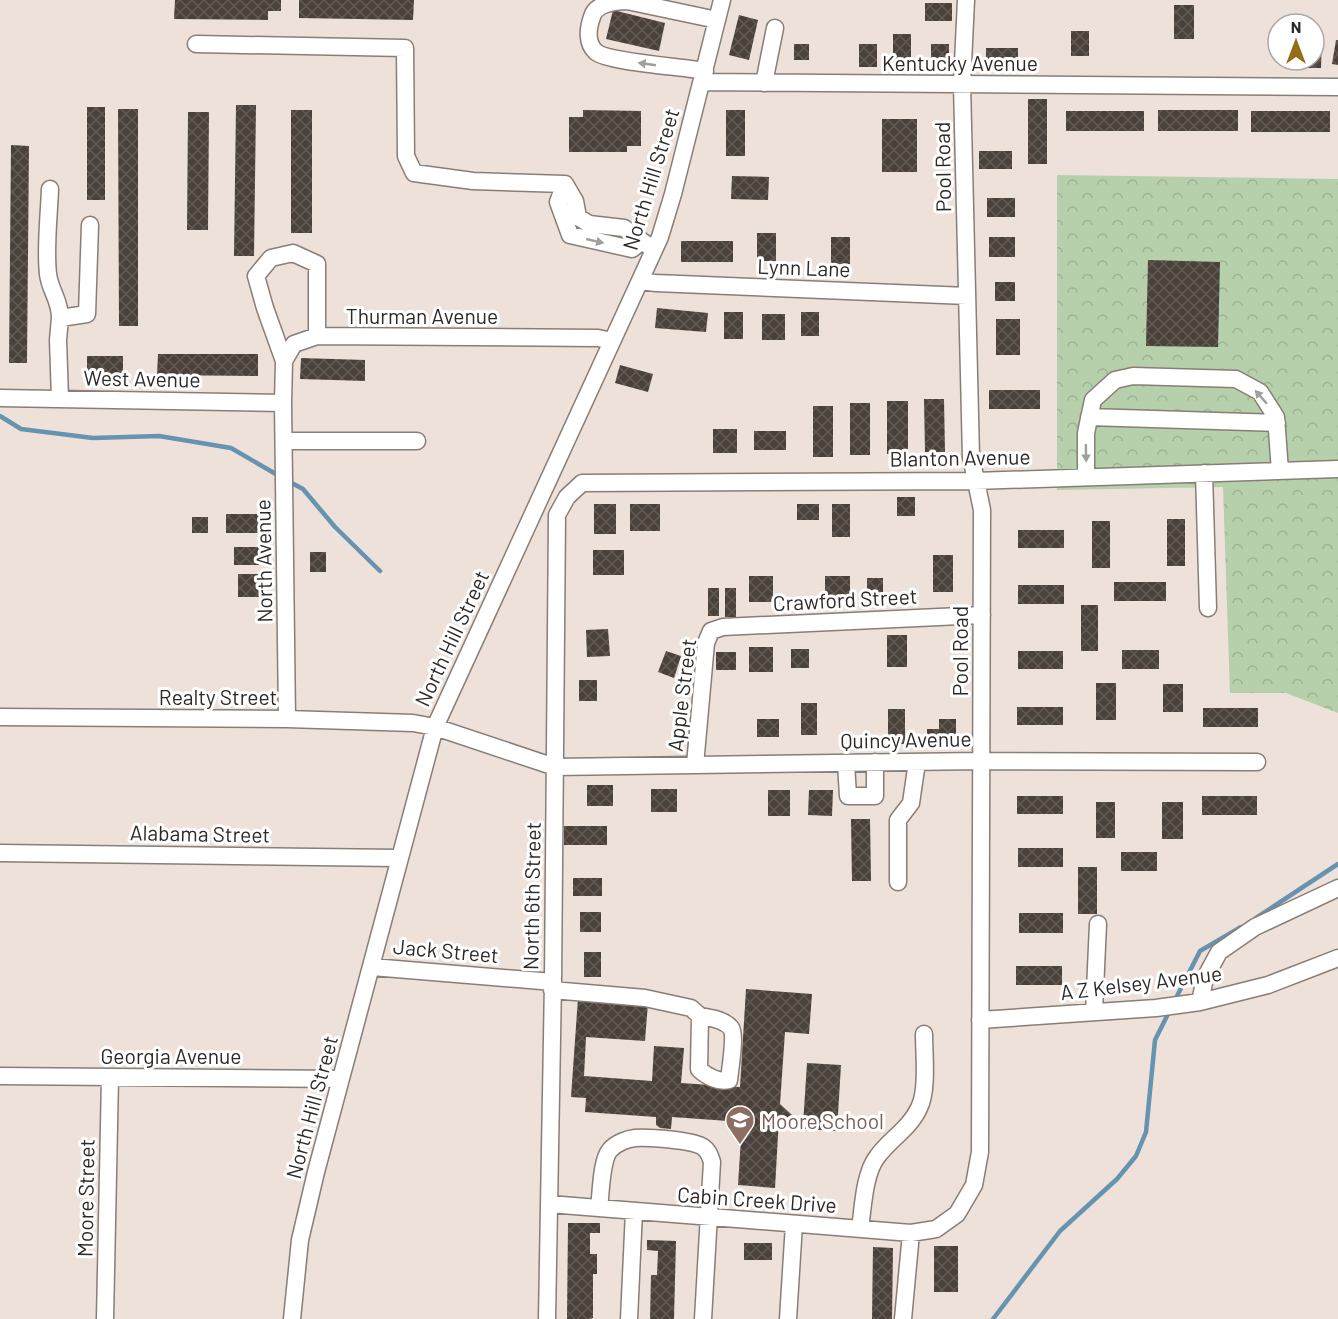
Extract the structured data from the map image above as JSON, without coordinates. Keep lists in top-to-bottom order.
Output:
{
  "streets": {
    "street": [
      "Kentucky Avenue",
      "Pool Road",
      "North Hill Street",
      "Lynn Lane",
      "Thurman Avenue",
      "West Avenue",
      "Blanton Avenue",
      "North Avenue",
      "Crawford Street",
      "Apple Street",
      "Realty Street",
      "Quincy Avenue",
      "Alabama Street",
      "North 6th Street",
      "Jack Street",
      "A Z Kelsey Avenue",
      "Georgia Avenue",
      "Moore Street",
      "Cabin Creek Drive"
    ]
  },
  "crossings": [
    ["Kentucky Avenue", "Pool Road"],
    ["Kentucky Avenue", "North Hill Street"],
    ["Pool Road", "Lynn Lane"],
    ["Pool Road", "Blanton Avenue"],
    ["Pool Road", "Crawford Street"],
    ["Pool Road", "Quincy Avenue"],
    ["Pool Road", "A Z Kelsey Avenue"],
    ["Pool Road", "Cabin Creek Drive"],
    ["North Hill Street", "Lynn Lane"],
    ["North Hill Street", "Thurman Avenue"],
    ["North Hill Street", "Realty Street"],
    ["North Hill Street", "Alabama Street"],
    ["North Hill Street", "Jack Street"],
    ["North Hill Street", "Georgia Avenue"],
    ["West Avenue", "North Avenue"],
    ["Blanton Avenue", "North 6th Street"],
    ["North Avenue", "Realty Street"],
    ["Crawford Street", "Apple Street"],
    ["Apple Street", "Quincy Avenue"],
    ["Realty Street", "Quincy Avenue"],
    ["Realty Street", "North 6th Street"],
    ["Quincy Avenue", "North 6th Street"],
    ["North 6th Street", "Jack Street"],
    ["North 6th Street", "Cabin Creek Drive"],
    ["Georgia Avenue", "Moore Street"]
  ],
  "places": {
    "school or university": ["Moore School"]
  },
  "north": "top"
}
